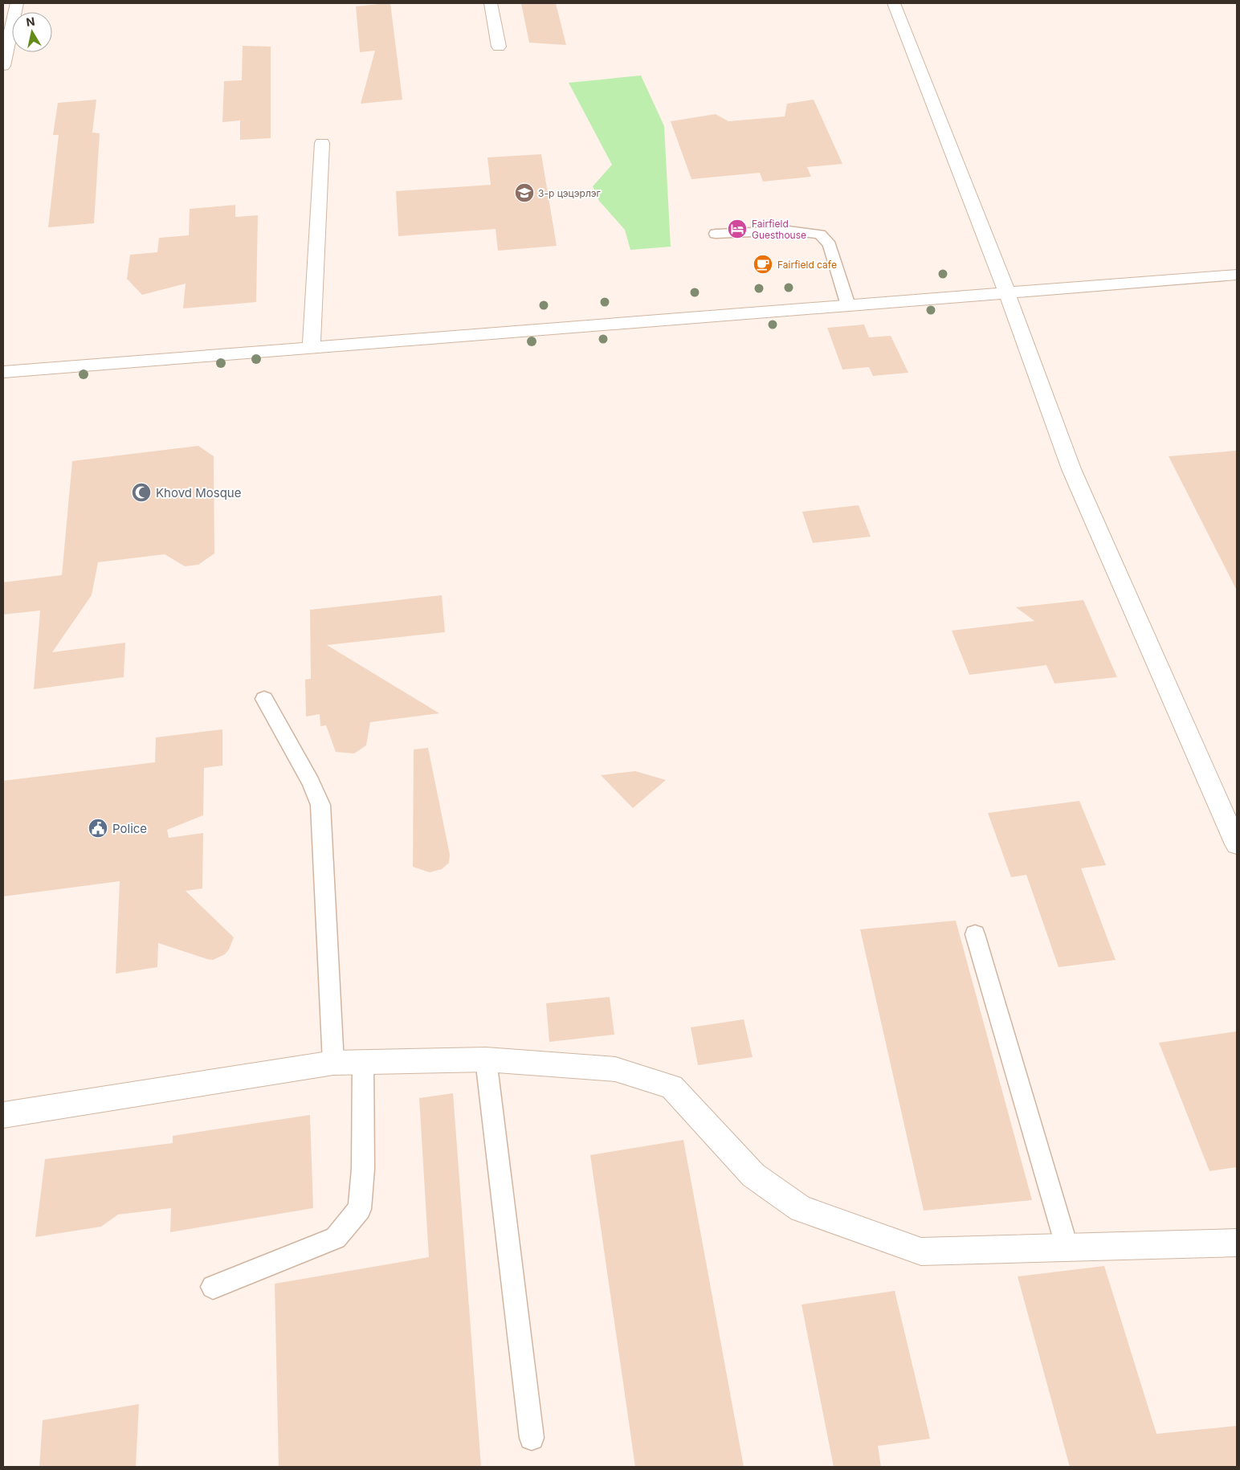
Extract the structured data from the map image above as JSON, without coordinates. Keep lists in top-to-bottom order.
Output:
{
  "places": {
    "school or university": ["3-р цэцэрлэг"],
    "hotel": ["Fairfield Guesthouse"],
    "cafe": ["Fairfield cafe"],
    "mosque": ["Khovd Mosque"],
    "public building": ["Police"]
  },
  "north": "top"
}
